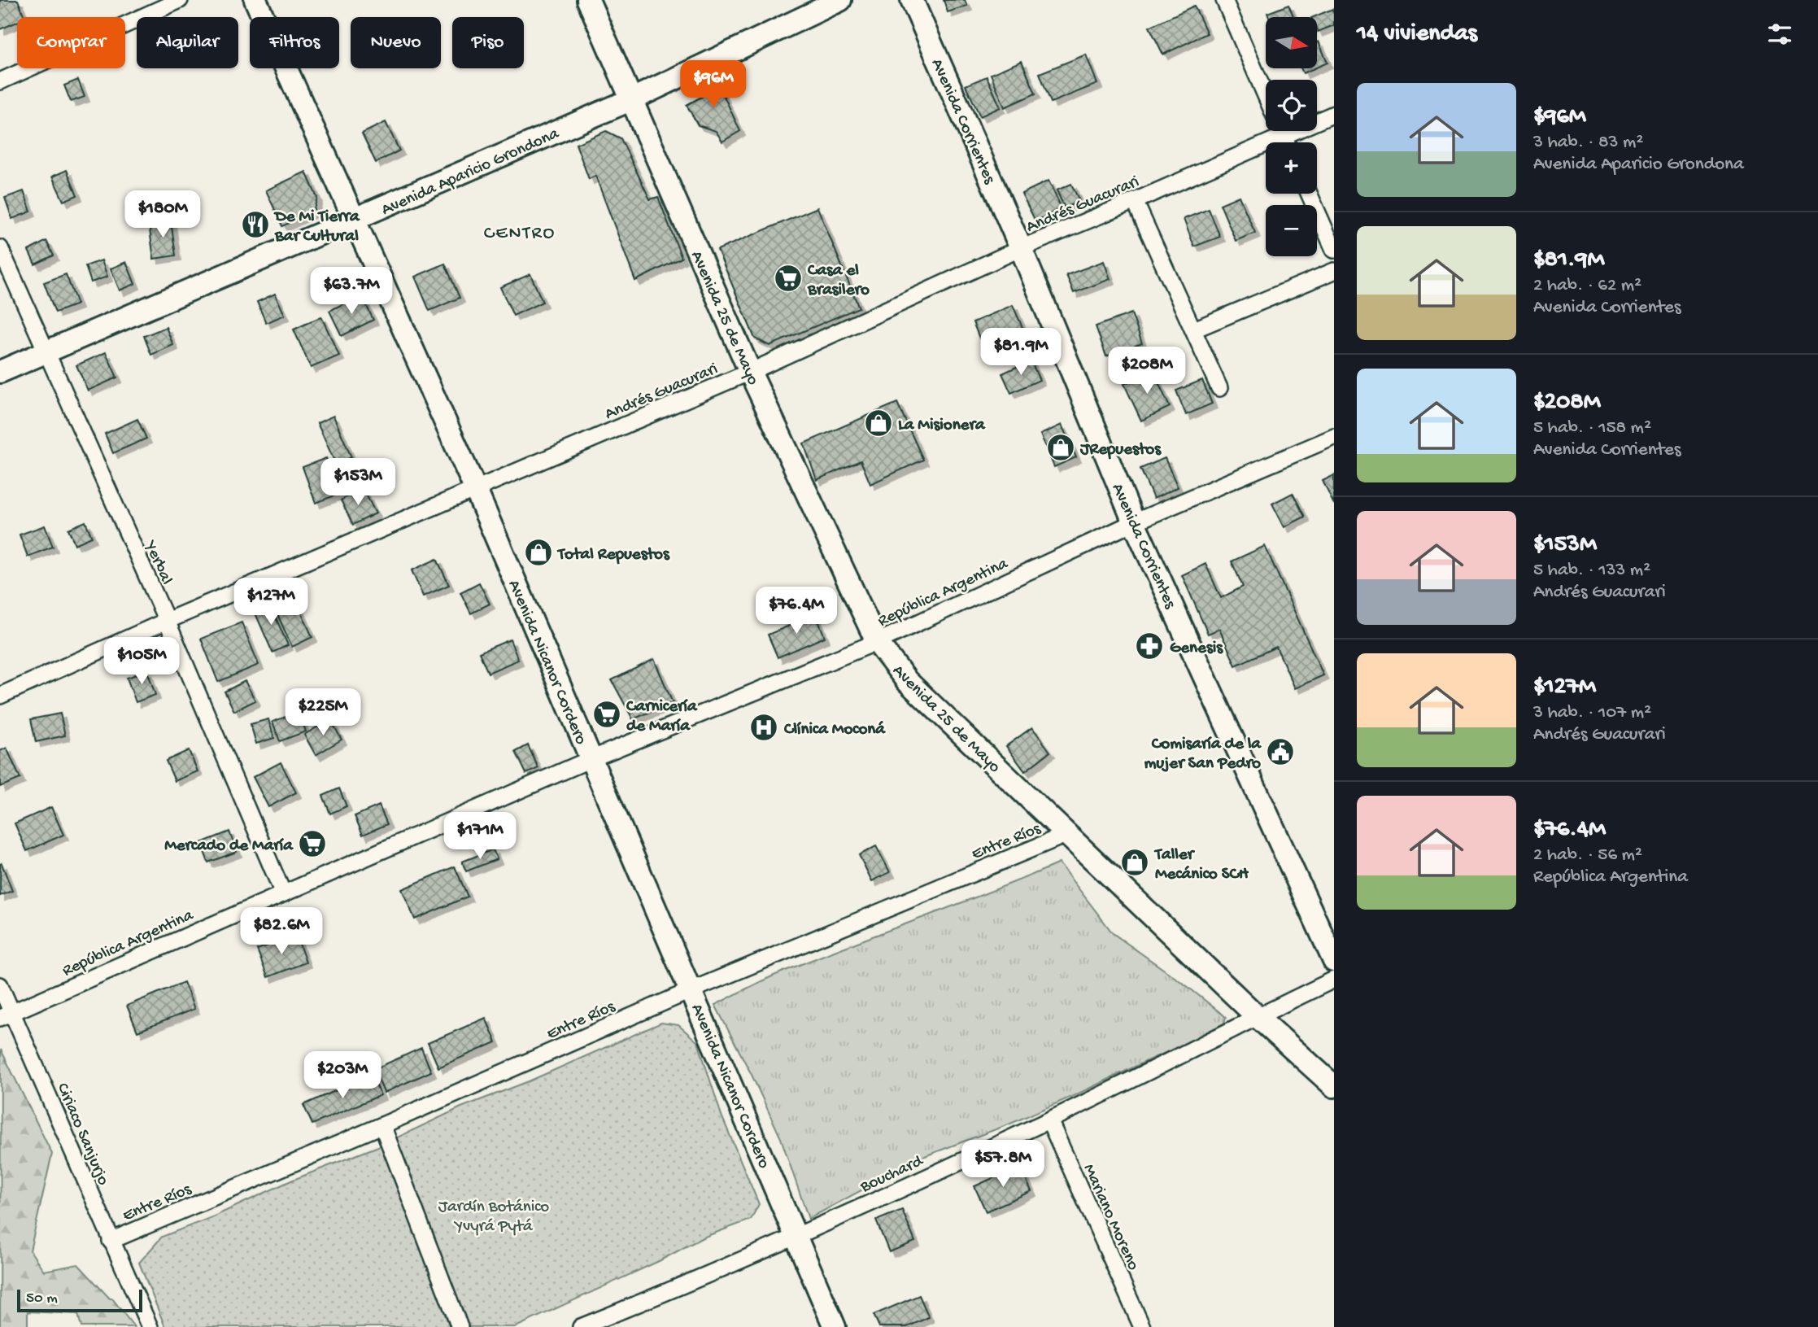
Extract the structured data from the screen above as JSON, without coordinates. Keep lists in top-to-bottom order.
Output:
{
  "streets": {
    "main road": [
      "Avenida Corrientes",
      "Avenida Aparicio Grondona",
      "Avenida 25 de Mayo",
      "Avenida Nicanor Cordero"
    ],
    "street": [
      "Andrés Guacurari",
      "Yerbal",
      "República Argentina",
      "Entre Ríos",
      "Ciriaco Sanjurjo",
      "Bouchard",
      "Mariano Moreno"
    ]
  },
  "crossings": [
    ["Avenida Corrientes", "Andrés Guacurari"],
    ["Avenida Corrientes", "República Argentina"],
    ["Avenida Aparicio Grondona", "Avenida 25 de Mayo"],
    ["Avenida Aparicio Grondona", "Yerbal"],
    ["Avenida Aparicio Grondona", "Avenida Nicanor Cordero"],
    ["Andrés Guacurari", "Avenida 25 de Mayo"],
    ["Andrés Guacurari", "Yerbal"],
    ["Andrés Guacurari", "Avenida Nicanor Cordero"],
    ["Avenida 25 de Mayo", "República Argentina"],
    ["Avenida 25 de Mayo", "Entre Ríos"],
    ["Avenida 25 de Mayo", "Bouchard"],
    ["Yerbal", "República Argentina"],
    ["República Argentina", "Avenida Nicanor Cordero"],
    ["República Argentina", "Ciriaco Sanjurjo"],
    ["Avenida Nicanor Cordero", "Entre Ríos"],
    ["Avenida Nicanor Cordero", "Bouchard"],
    ["Entre Ríos", "Ciriaco Sanjurjo"],
    ["Bouchard", "Mariano Moreno"]
  ],
  "districts": ["CENTRO"],
  "parks": ["Jardín Botánico Yvyrá Pytá"],
  "places": {
    "restaurant": ["De Mi Tierra Bar Cultural"],
    "supermarket": ["Casa el Brasilero", "Carnicería de María", "Mercado de María"],
    "shop": [
      "La Misionera",
      "JRepuestos",
      "Total Repuestos",
      "Taller Mecánico SCH"
    ],
    "pharmacy": ["Genesis"],
    "hospital": ["Clínica Moconá"],
    "public building": ["Comisaría de la mujer San Pedro"]
  },
  "scale_bar": "50 m",
  "north": "right",
  "page": {
    "heading": "14 viviendas",
    "map_buttons": ["+", "−"],
    "chip": [
      "Comprar",
      "Alquilar",
      "Filtros",
      "Nuevo",
      "Piso"
    ],
    "price": [
      "$96M",
      "$180M",
      "$63.7M",
      "$81.9M",
      "$208M",
      "$153M",
      "$127M",
      "$76.4M",
      "$105M",
      "$225M",
      "$171M",
      "$82.6M",
      "$203M",
      "$57.8M"
    ],
    "list": [
      {
        "name": "$96M",
        "note": "3 hab. · 83 m² · Avenida Aparicio Grondona"
      },
      {
        "name": "$81.9M",
        "note": "2 hab. · 62 m² · Avenida Corrientes"
      },
      {
        "name": "$208M",
        "note": "5 hab. · 158 m² · Avenida Corrientes"
      },
      {
        "name": "$153M",
        "note": "5 hab. · 133 m² · Andrés Guacurari"
      },
      {
        "name": "$127M",
        "note": "3 hab. · 107 m² · Andrés Guacurari"
      },
      {
        "name": "$76.4M",
        "note": "2 hab. · 56 m² · República Argentina"
      }
    ],
    "scale": "50 m"
  }
}
